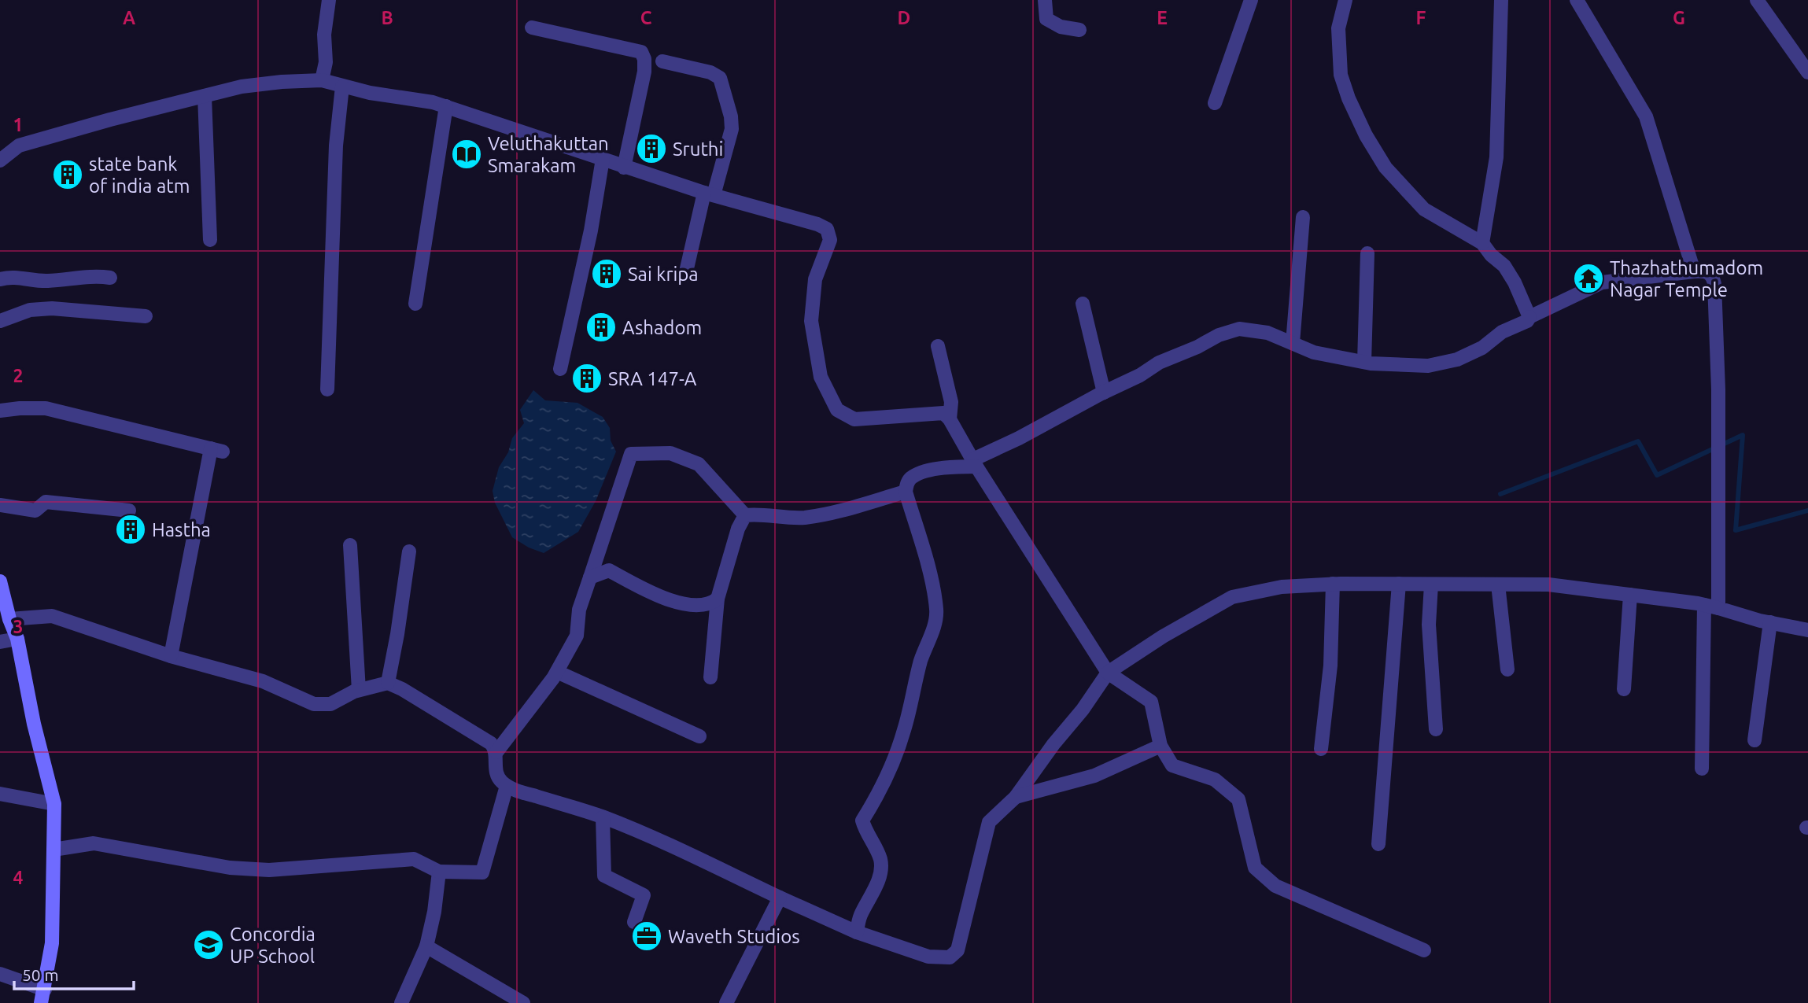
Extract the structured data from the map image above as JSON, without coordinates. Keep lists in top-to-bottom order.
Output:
{
  "places": {
    "building": [
      "Sruthi",
      "state bank of india atm",
      "Sai kripa",
      "Ashadom",
      "SRA 147-A",
      "Hastha"
    ],
    "library": ["Veluthakuttan Smarakam"],
    "temple": ["Thazhathumadom Nagar Temple"],
    "office": ["Waveth Studios"],
    "school or university": ["Concordia UP School"]
  },
  "scale_bar": "50 m",
  "grid": {
    "columns": [
      "A",
      "B",
      "C",
      "D",
      "E",
      "F",
      "G"
    ],
    "rows": [
      "1",
      "2",
      "3",
      "4"
    ]
  }
}
